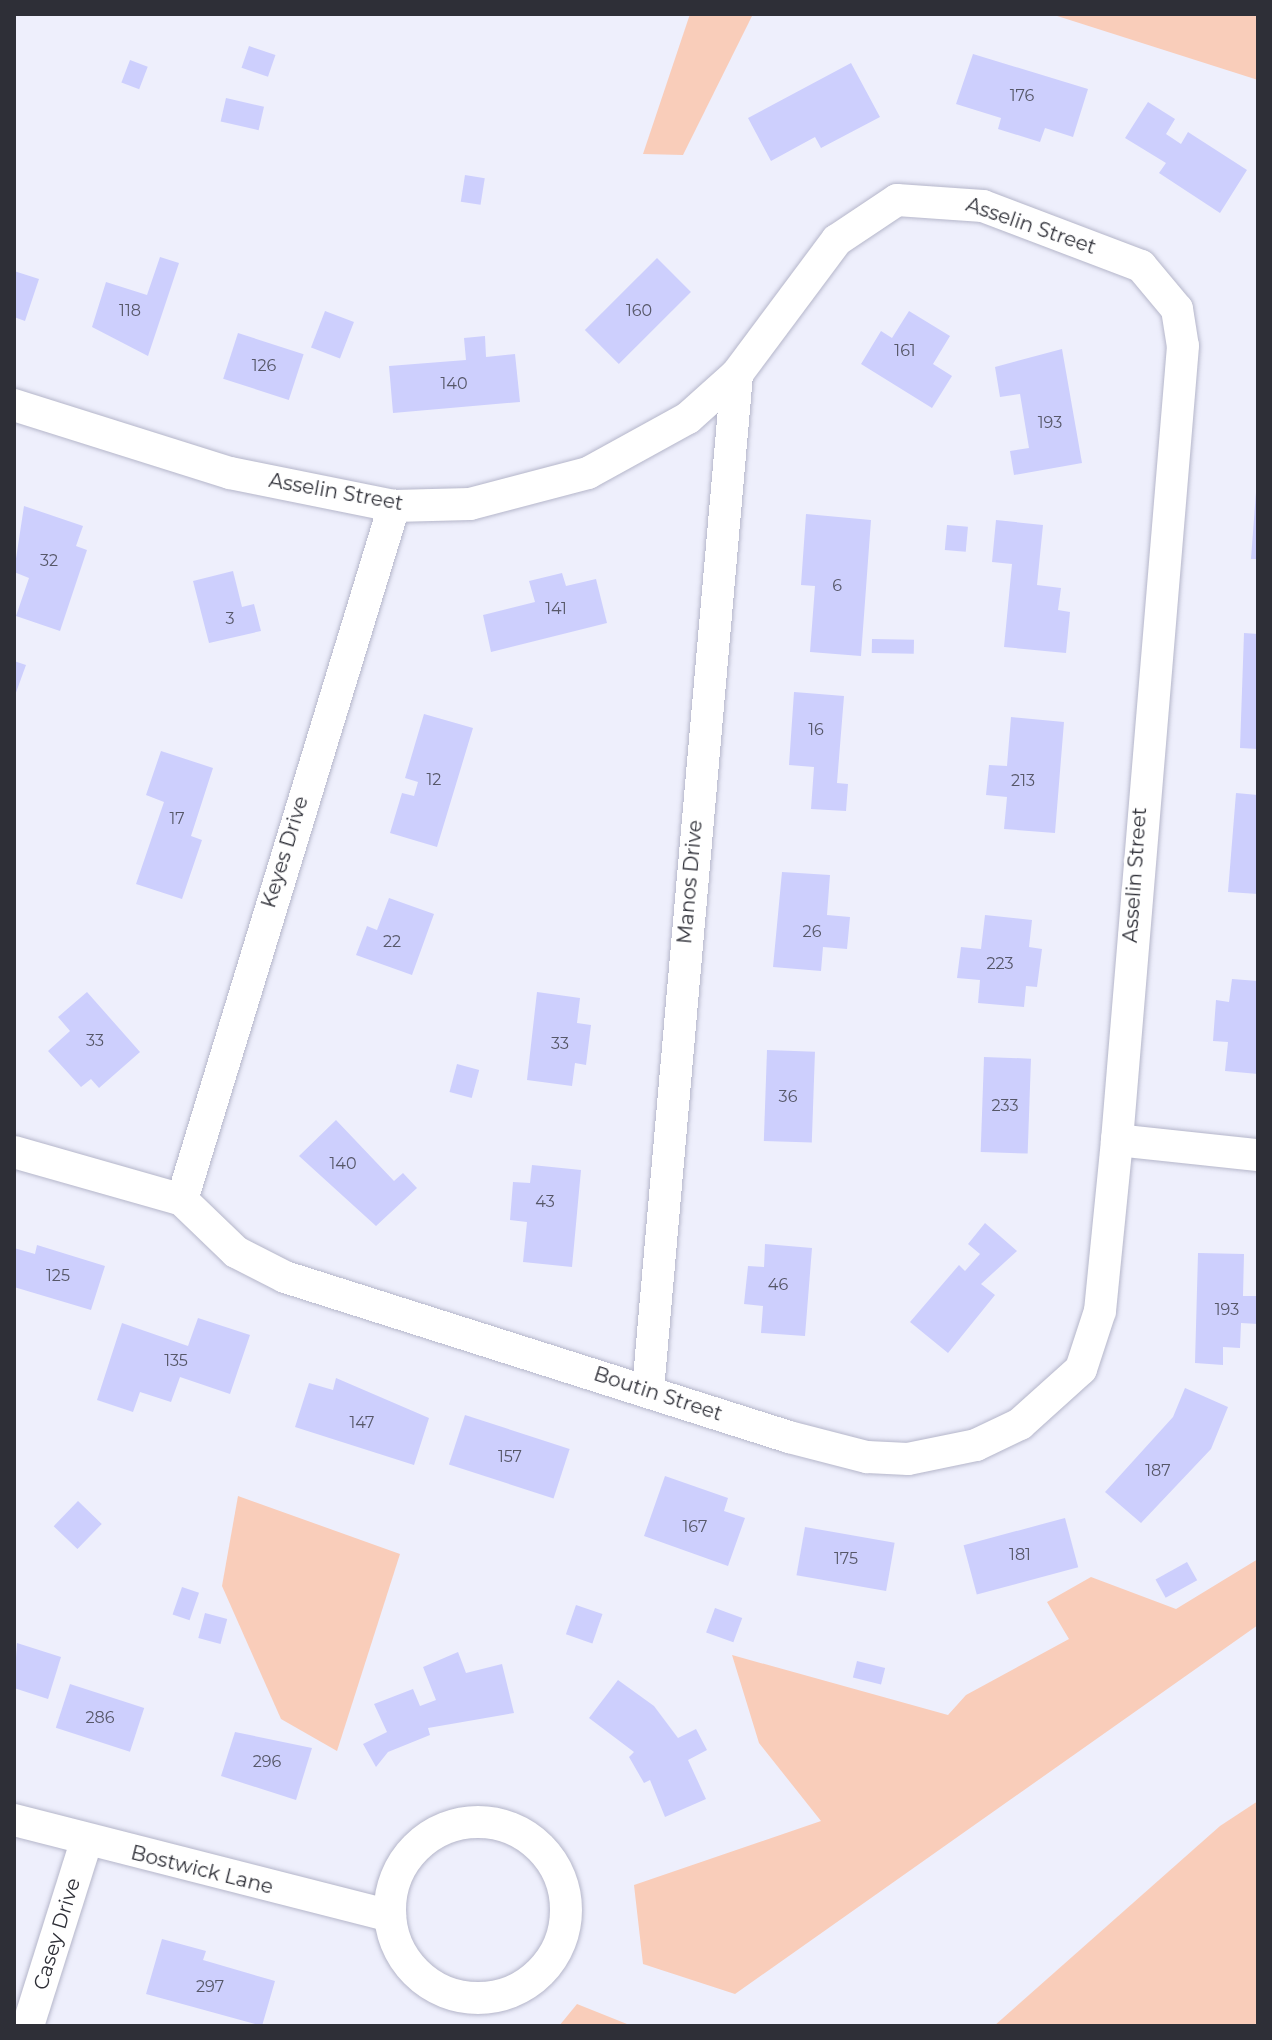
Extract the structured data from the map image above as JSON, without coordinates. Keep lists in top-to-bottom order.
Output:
{
  "streets": {
    "street": [
      "Asselin Street",
      "Keyes Drive",
      "Manos Drive",
      "Boutin Street",
      "Bostwick Lane",
      "Casey Drive"
    ]
  },
  "crossings": [
    ["Asselin Street", "Keyes Drive"],
    ["Asselin Street", "Manos Drive"],
    ["Asselin Street", "Boutin Street"],
    ["Keyes Drive", "Boutin Street"],
    ["Manos Drive", "Boutin Street"],
    ["Bostwick Lane", "Casey Drive"]
  ],
  "house_numbers": [
    "176",
    "118",
    "160",
    "161",
    "126",
    "140",
    "193",
    "32",
    "6",
    "141",
    "3",
    "16",
    "12",
    "213",
    "17",
    "26",
    "22",
    "223",
    "33",
    "33",
    "36",
    "233",
    "140",
    "43",
    "125",
    "46",
    "193",
    "135",
    "147",
    "157",
    "187",
    "167",
    "181",
    "175",
    "286",
    "296",
    "297"
  ]
}
